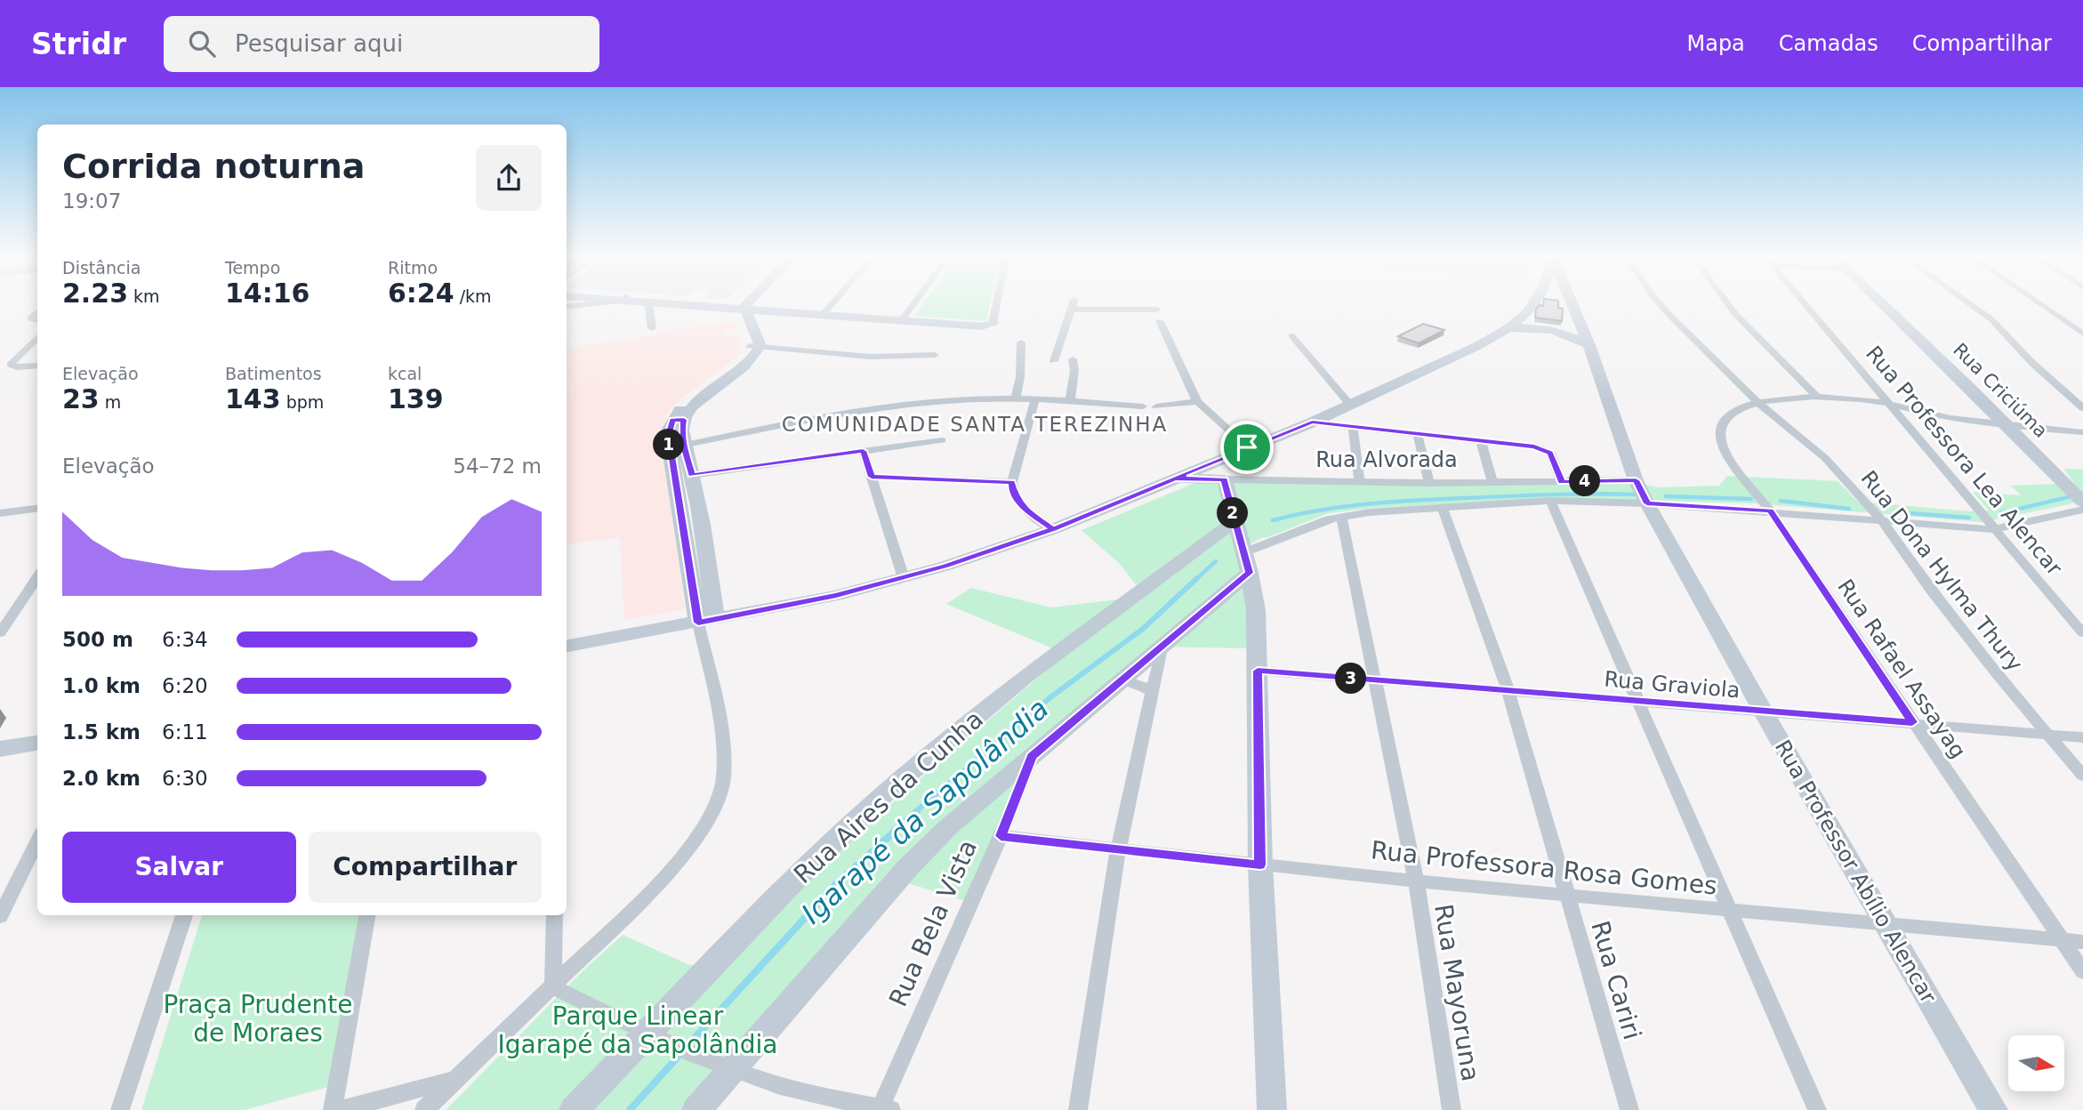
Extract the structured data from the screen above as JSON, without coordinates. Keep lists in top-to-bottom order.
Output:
{
  "streets": {
    "street": [
      "Rua Criciúma",
      "Rua Alvorada",
      "Rua Professora Lea Alencar",
      "Rua Dona Hylma Thury",
      "Rua Rafael Assayag",
      "Rua Graviola",
      "Rua Aires da Cunha",
      "Rua Professora Rosa Gomes",
      "Rua Professor Abílio Alencar",
      "Rua Bela Vista",
      "Rua Cariri",
      "Rua Mayoruna"
    ]
  },
  "crossings": [
    ["Rua Criciúma", "Rua Rafael Assayag"],
    ["Rua Alvorada", "Rua Professor Abílio Alencar"],
    ["Rua Professora Lea Alencar", "Rua Rafael Assayag"],
    ["Rua Dona Hylma Thury", "Rua Rafael Assayag"],
    ["Rua Dona Hylma Thury", "Rua Graviola"],
    ["Rua Rafael Assayag", "Rua Graviola"],
    ["Rua Rafael Assayag", "Rua Professora Rosa Gomes"],
    ["Rua Graviola", "Rua Professor Abílio Alencar"],
    ["Rua Graviola", "Rua Cariri"],
    ["Rua Graviola", "Rua Mayoruna"],
    ["Rua Professora Rosa Gomes", "Rua Professor Abílio Alencar"],
    ["Rua Professora Rosa Gomes", "Rua Bela Vista"],
    ["Rua Professora Rosa Gomes", "Rua Cariri"],
    ["Rua Professora Rosa Gomes", "Rua Mayoruna"]
  ],
  "districts": ["COMUNIDADE SANTA TEREZINHA"],
  "water": ["Igarapé da Sapolândia"],
  "parks": ["Praça Prudente de Moraes", "Parque Linear Igarapé da Sapolândia"],
  "north": "right",
  "page": {
    "header": "Stridr",
    "search": "Pesquisar aqui",
    "nav": ["Mapa", "Camadas", "Compartilhar"],
    "heading": ["Corrida noturna", "19:07"],
    "stats": [
      ["Distância", "2.23 km"],
      ["Tempo", "14:16"],
      ["Ritmo", "6:24 /km"],
      ["Elevação", "23 m"],
      ["Batimentos", "143 bpm"],
      ["kcal", "139"]
    ],
    "pins": [
      "1",
      "4",
      "2",
      "3"
    ],
    "chart": ["Elevação", "54–72 m"],
    "list": [
      {
        "name": "500 m",
        "note": "6:34"
      },
      {
        "name": "1.0 km",
        "note": "6:20"
      },
      {
        "name": "1.5 km",
        "note": "6:11"
      },
      {
        "name": "2.0 km",
        "note": "6:30"
      }
    ],
    "buttons": ["Salvar", "Compartilhar"]
  }
}
